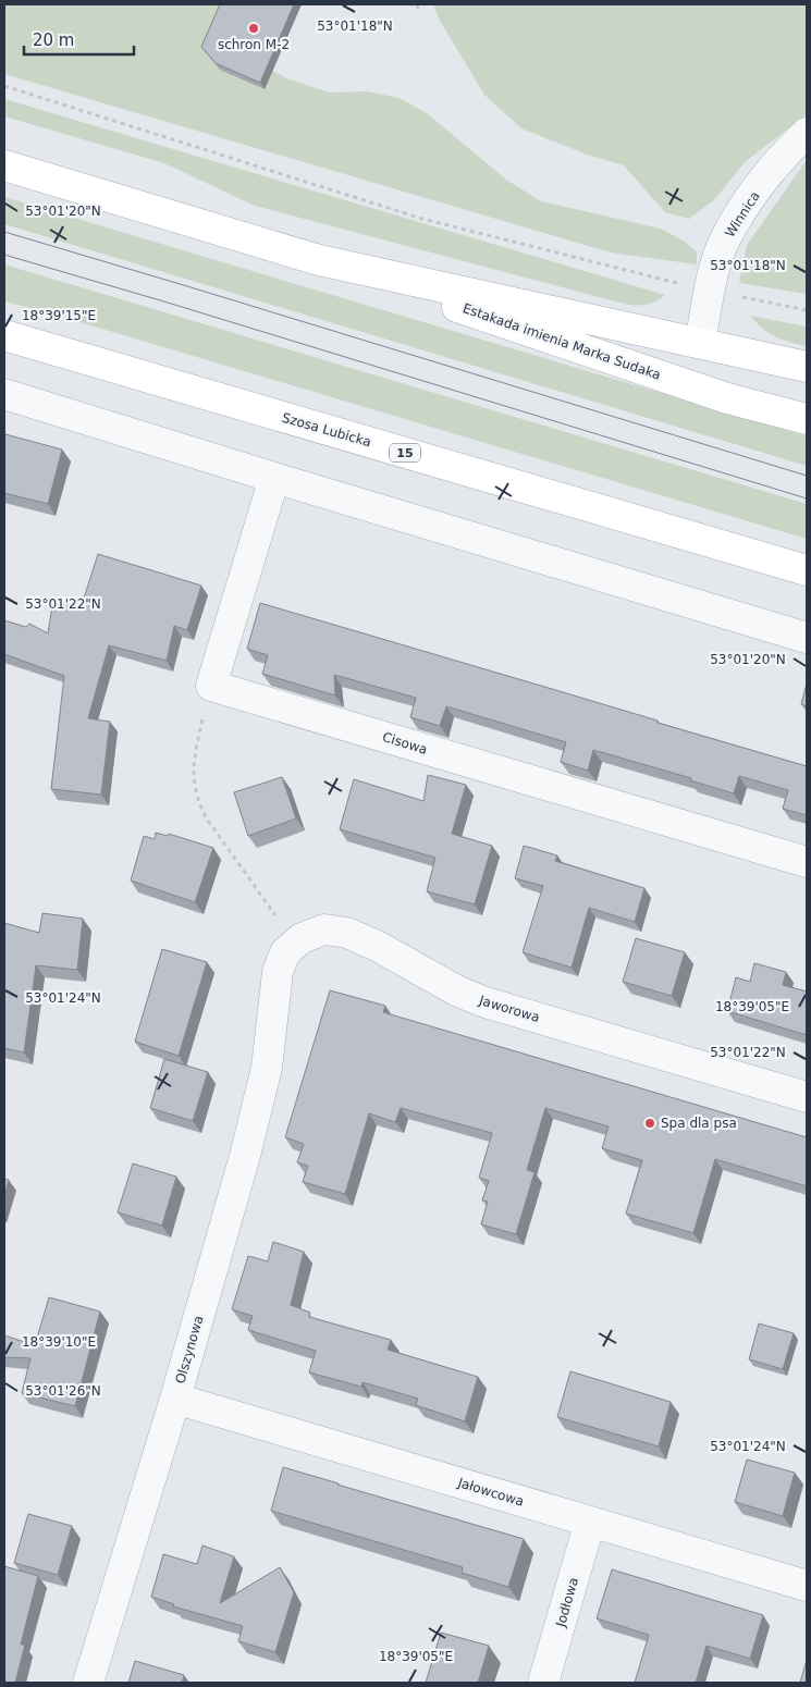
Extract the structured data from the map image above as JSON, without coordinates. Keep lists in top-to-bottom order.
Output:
{
  "streets": {
    "main road": ["Estakada imienia Marka Sudaka", "Szosa Lubicka", "15"],
    "street": [
      "Winnica",
      "Cisowa",
      "Jaworowa",
      "Olszynowa",
      "Jałowcowa",
      "Jodłowa"
    ]
  },
  "crossings": [
    ["Jaworowa", "Olszynowa"],
    ["Olszynowa", "Jałowcowa"],
    ["Jałowcowa", "Jodłowa"]
  ],
  "places": ["schron M-2", "Spa dla psa"],
  "scale_bar": "20 m",
  "coordinates": [
    "53°01'18\"N",
    "53°01'20\"N",
    "18°39'15\"E",
    "53°01'22\"N",
    "53°01'24\"N",
    "18°39'05\"E",
    "18°39'10\"E",
    "53°01'26\"N"
  ]
}
